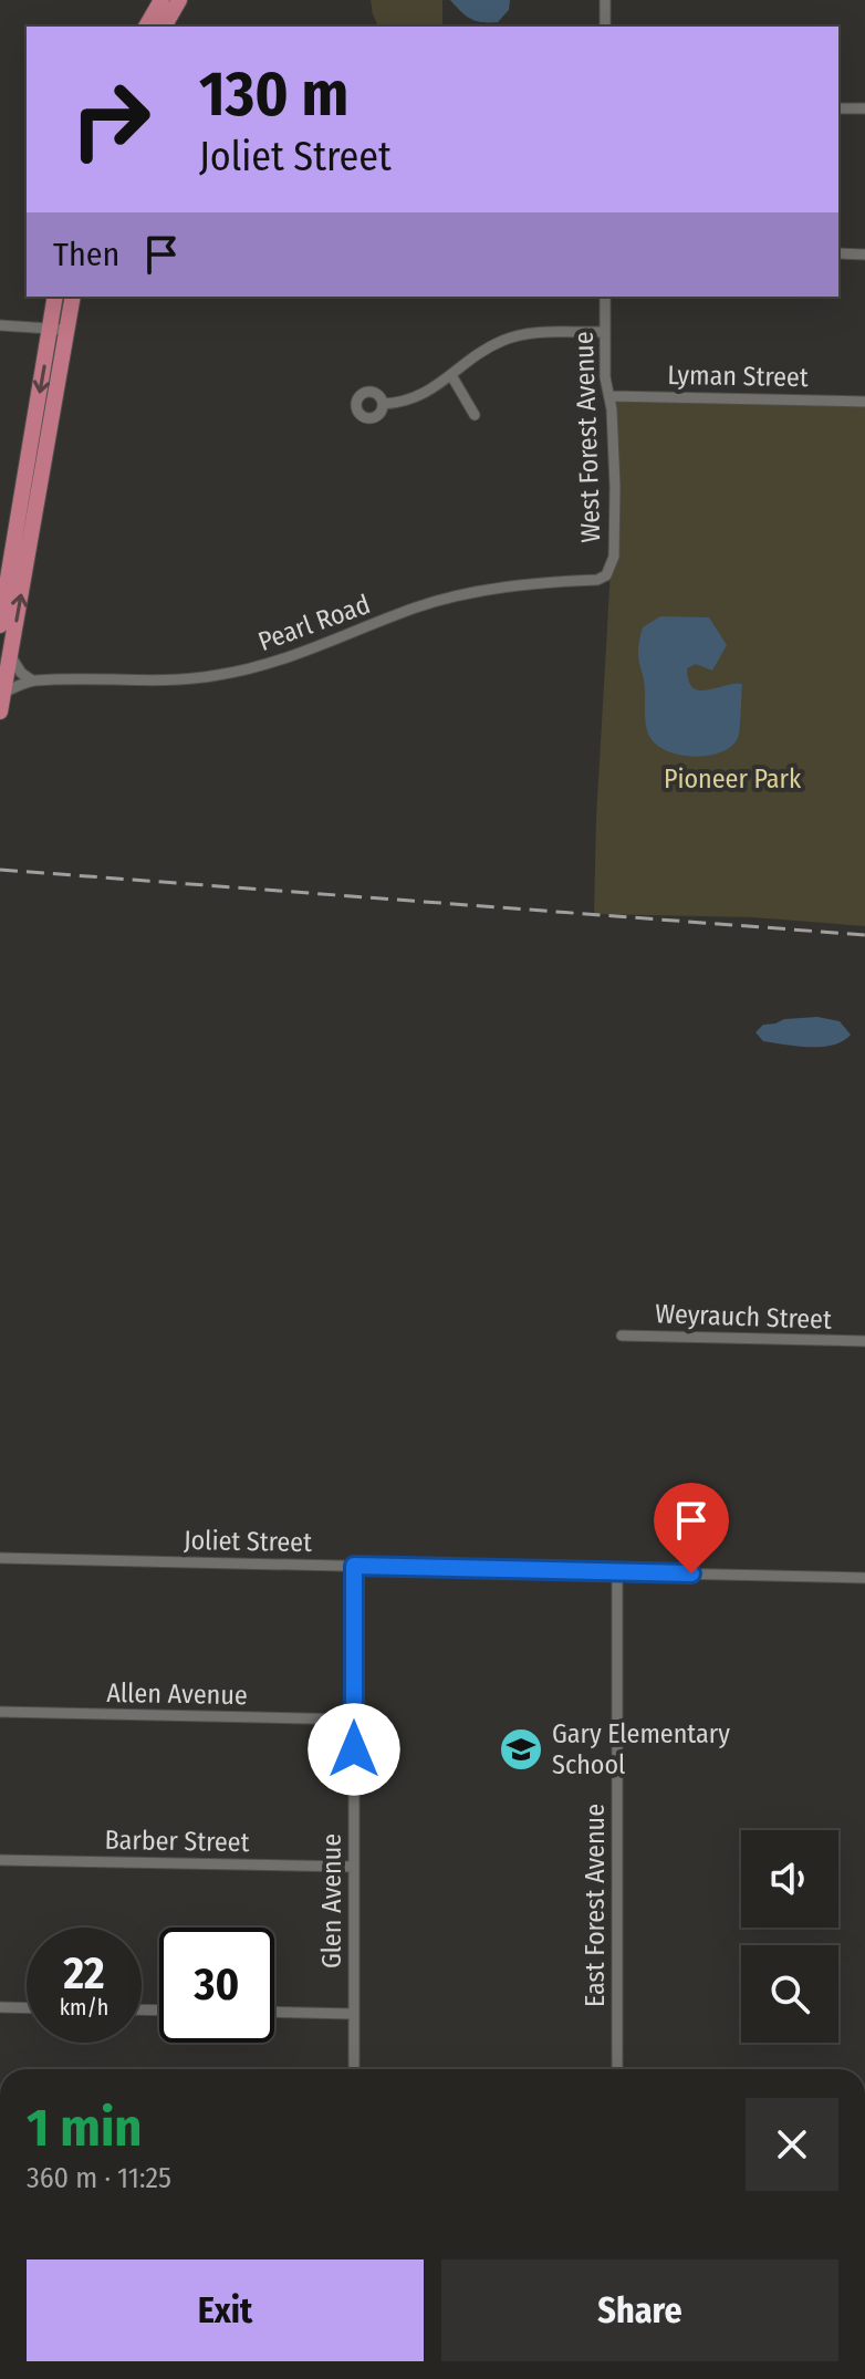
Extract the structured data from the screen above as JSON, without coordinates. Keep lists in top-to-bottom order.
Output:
{
  "streets": {
    "street": [
      "Lyman Street",
      "West Forest Avenue",
      "Pearl Road",
      "Weyrauch Street",
      "Joliet Street",
      "Allen Avenue",
      "Barber Street",
      "Glen Avenue",
      "East Forest Avenue"
    ]
  },
  "crossings": [
    ["Lyman Street", "West Forest Avenue"],
    ["West Forest Avenue", "Pearl Road"],
    ["Joliet Street", "Glen Avenue"],
    ["Joliet Street", "East Forest Avenue"],
    ["Allen Avenue", "Glen Avenue"],
    ["Barber Street", "Glen Avenue"]
  ],
  "parks": ["Pioneer Park"],
  "places": {
    "school or university": ["Gary Elementary School"]
  },
  "page": {
    "turn": ["130 m", "Joliet Street"],
    "then": "Then",
    "speed": "22 km/h",
    "limit": "30",
    "heading": ["1 min", "360 m · 11:25"],
    "buttons": ["Exit", "Share"]
  }
}
